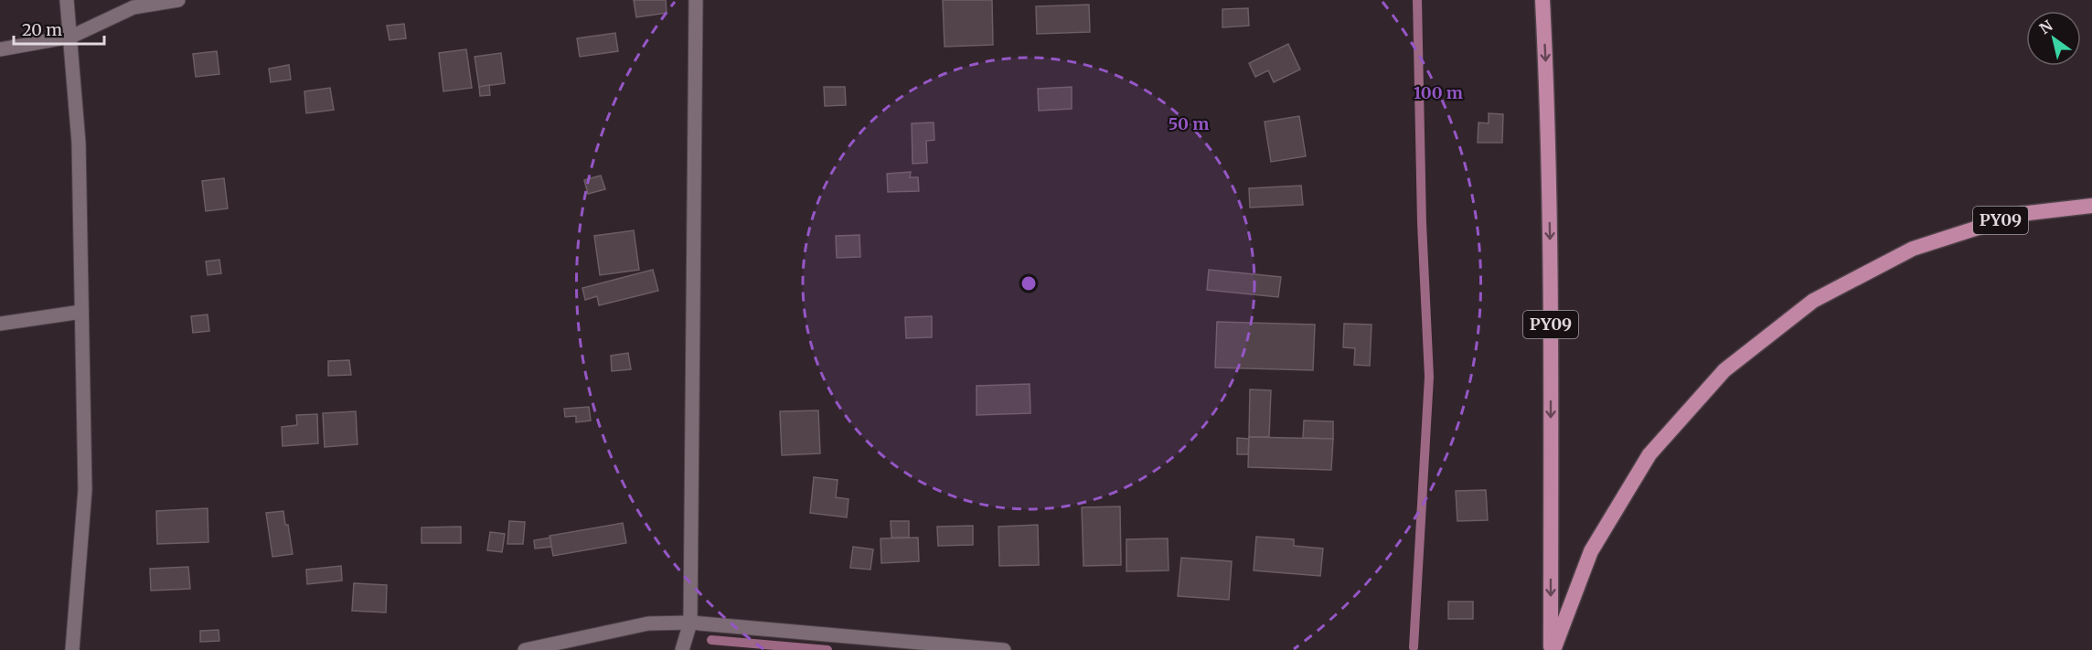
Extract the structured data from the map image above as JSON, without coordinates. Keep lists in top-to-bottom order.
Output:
{
  "streets": {
    "highway": ["PY09"]
  },
  "scale_bar": "20 m",
  "north": "top left",
  "rings": ["100 m", "50 m"]
}
